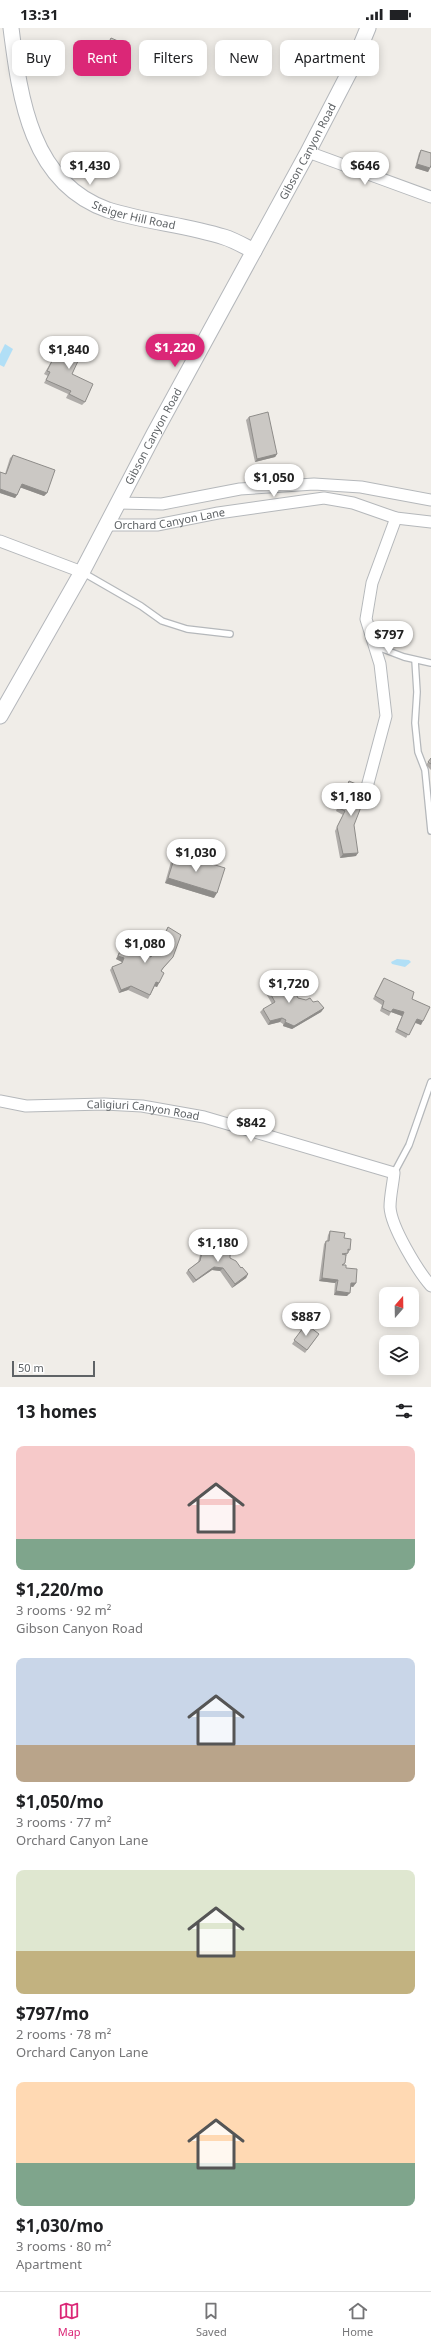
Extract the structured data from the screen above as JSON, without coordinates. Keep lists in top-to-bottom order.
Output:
{
  "streets": {
    "main road": ["Gibson Canyon Road", "Steiger Hill Road"],
    "street": ["Orchard Canyon Lane", "Caligiuri Canyon Road"]
  },
  "crossings": [
    ["Gibson Canyon Road", "Steiger Hill Road"],
    ["Gibson Canyon Road", "Orchard Canyon Lane"]
  ],
  "scale_bar": "50 m",
  "north": "top",
  "page": {
    "status": "13:31",
    "chip": [
      "Buy",
      "Rent",
      "Filters",
      "New",
      "Apartment"
    ],
    "price": [
      "$1,430",
      "$646",
      "$1,220",
      "$1,840",
      "$1,050",
      "$797",
      "$1,180",
      "$1,030",
      "$1,080",
      "$1,720",
      "$842",
      "$1,180",
      "$887"
    ],
    "scale": "50 m",
    "heading": "13 homes",
    "list": [
      {
        "name": "$1,220/mo",
        "note": "3 rooms · 92 m² · Gibson Canyon Road"
      },
      {
        "name": "$1,050/mo",
        "note": "3 rooms · 77 m² · Orchard Canyon Lane"
      },
      {
        "name": "$797/mo",
        "note": "2 rooms · 78 m² · Orchard Canyon Lane"
      },
      {
        "name": "$1,030/mo",
        "note": "3 rooms · 80 m² · Apartment"
      }
    ],
    "tabs": ["Map", "Saved", "Home"]
  }
}
